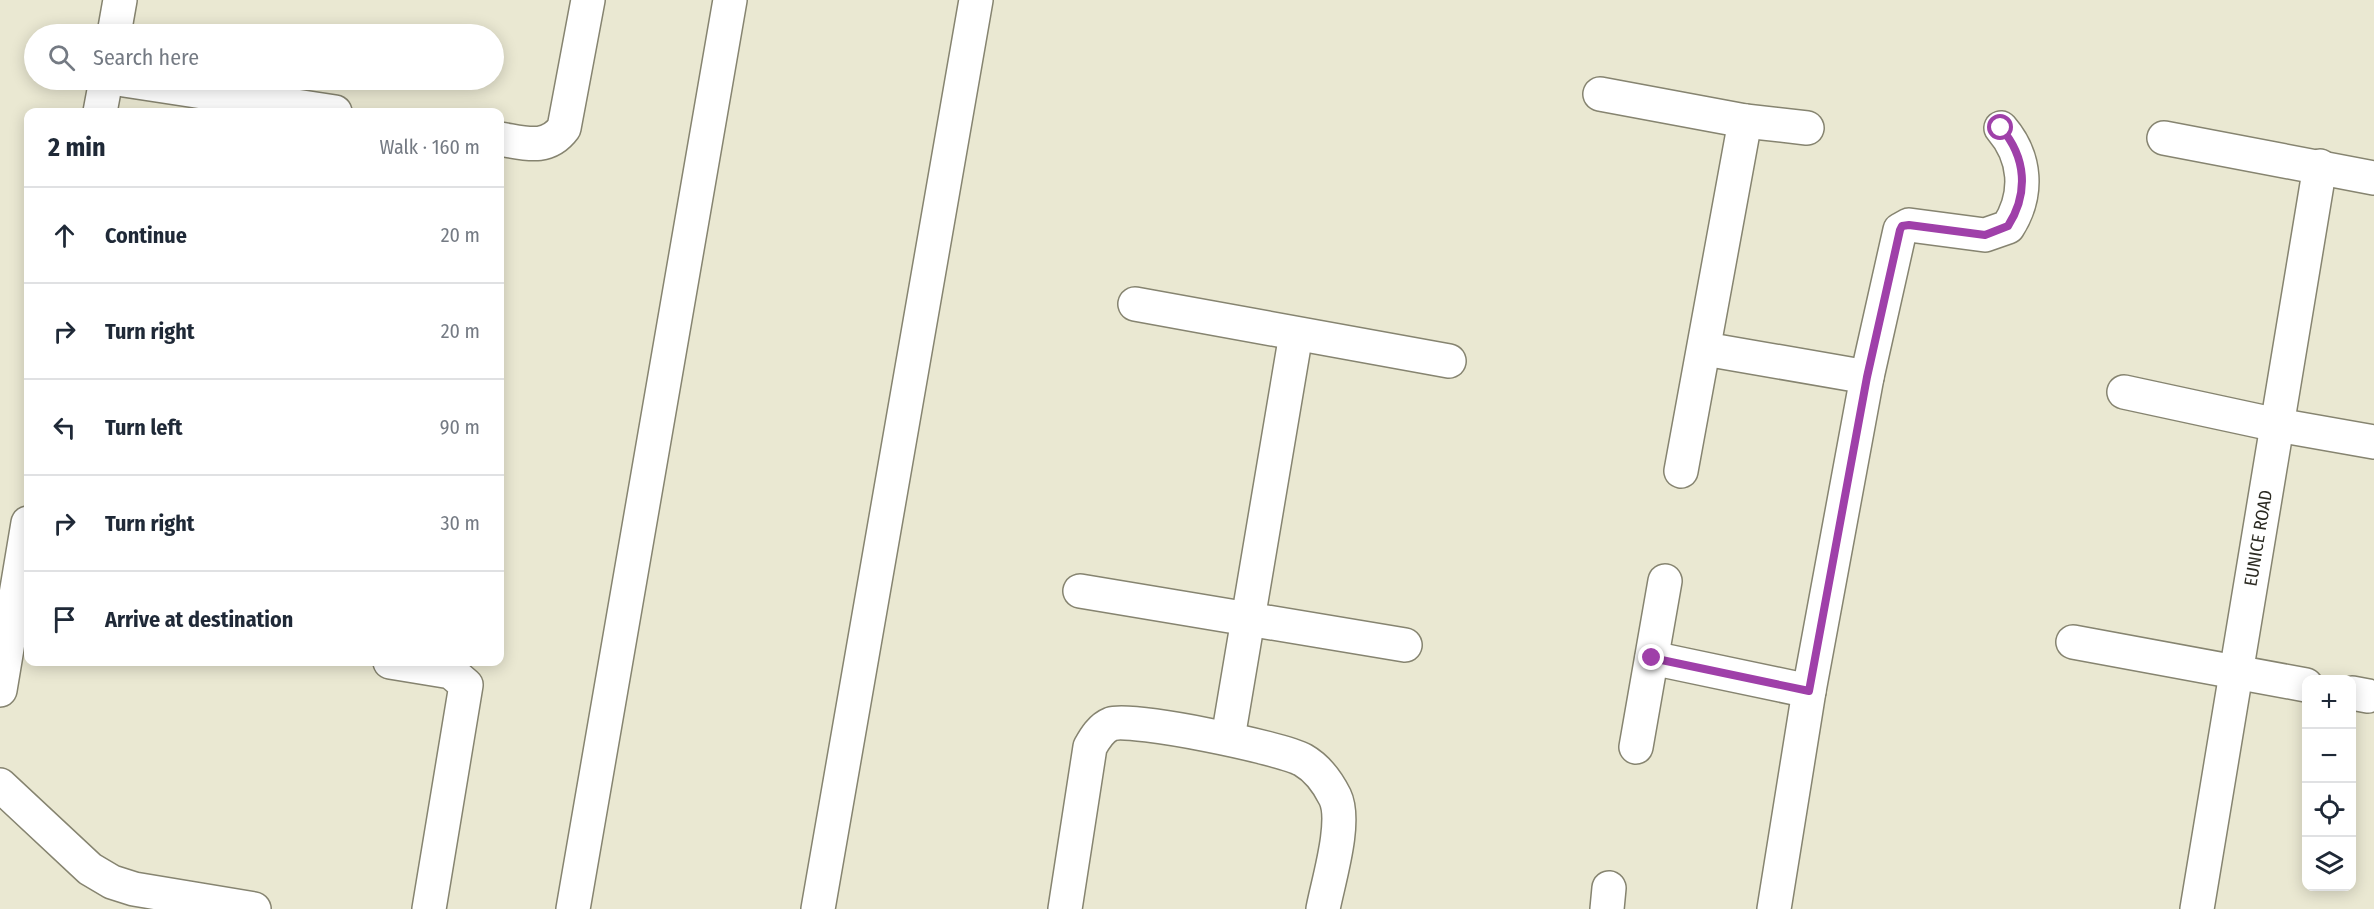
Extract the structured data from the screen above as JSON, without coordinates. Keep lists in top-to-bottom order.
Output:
{
  "streets": {
    "street": ["EUNICE ROAD"]
  },
  "page": {
    "search": "Search here",
    "heading": ["2 min", "Walk · 160 m"],
    "list": [
      ["Continue", "20 m"],
      ["Turn right", "20 m"],
      ["Turn left", "90 m"],
      ["Turn right", "30 m"],
      "Arrive at destination"
    ],
    "map_buttons": ["+", "−"]
  }
}
